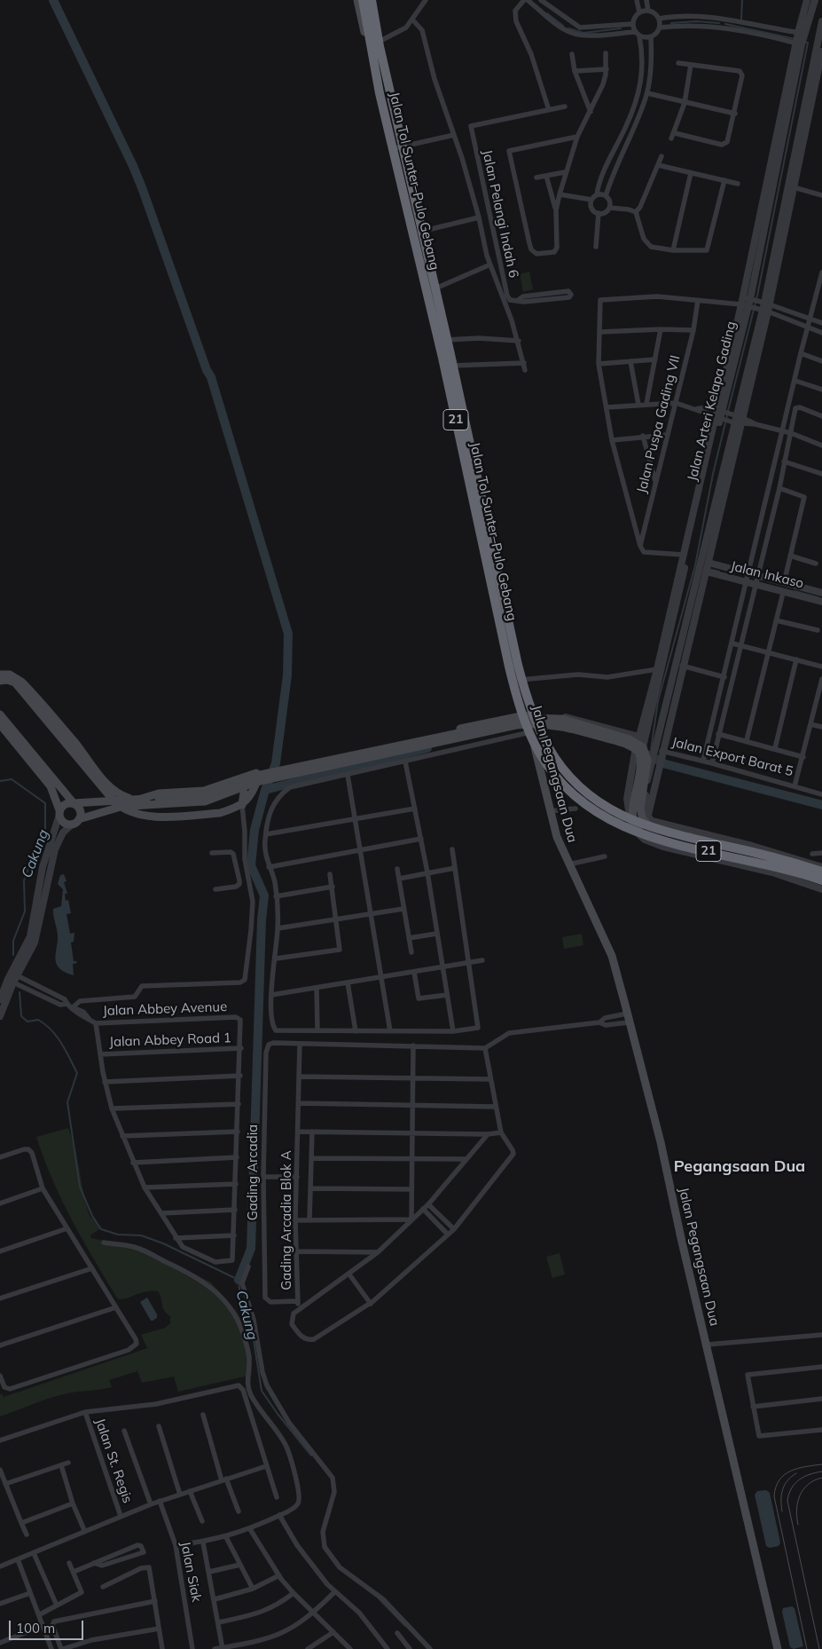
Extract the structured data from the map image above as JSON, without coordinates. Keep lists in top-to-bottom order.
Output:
{
  "streets": {
    "highway": ["Jalan Tol Sunter–Pulo Gebang", "21"],
    "main road": ["Jalan Pegangsaan Dua"],
    "street": [
      "Jalan Pelangi Indah 6",
      "Jalan Arteri Kelapa Gading",
      "Jalan Puspa Gading VII",
      "Jalan Inkaso",
      "Jalan Export Barat 5",
      "Jalan Abbey Avenue",
      "Jalan Abbey Road 1",
      "Gading Arcadia",
      "Gading Arcadia Blok A",
      "Jalan St. Regis",
      "Jalan Siak"
    ]
  },
  "crossings": [
    ["Jalan Arteri Kelapa Gading", "Jalan Inkaso"],
    ["Jalan Arteri Kelapa Gading", "Jalan Export Barat 5"],
    ["Jalan Abbey Avenue", "Jalan Abbey Road 1"],
    ["Gading Arcadia", "Gading Arcadia Blok A"]
  ],
  "districts": ["Pegangsaan Dua"],
  "water": ["Cakung"],
  "scale_bar": "100 m"
}
